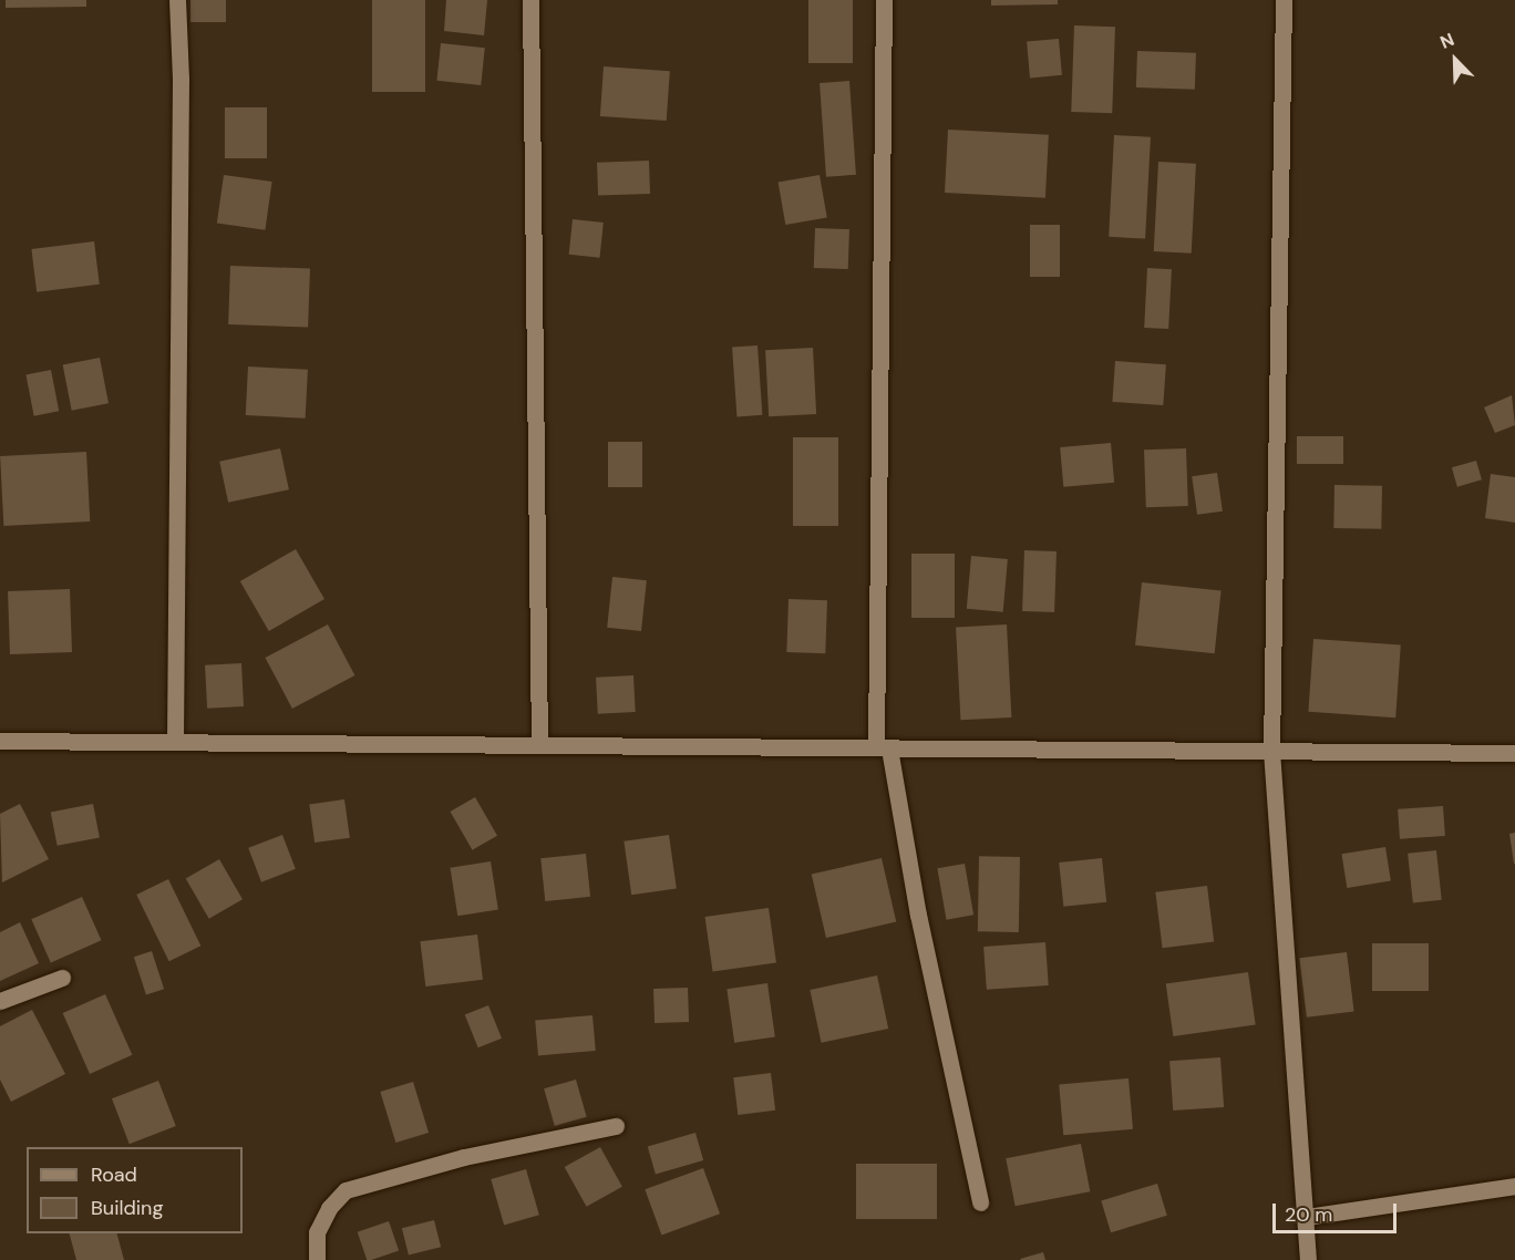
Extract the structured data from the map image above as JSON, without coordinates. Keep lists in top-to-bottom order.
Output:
{
  "legend": ["Road", "Building"],
  "scale_bar": "20 m",
  "north": "top left"
}
